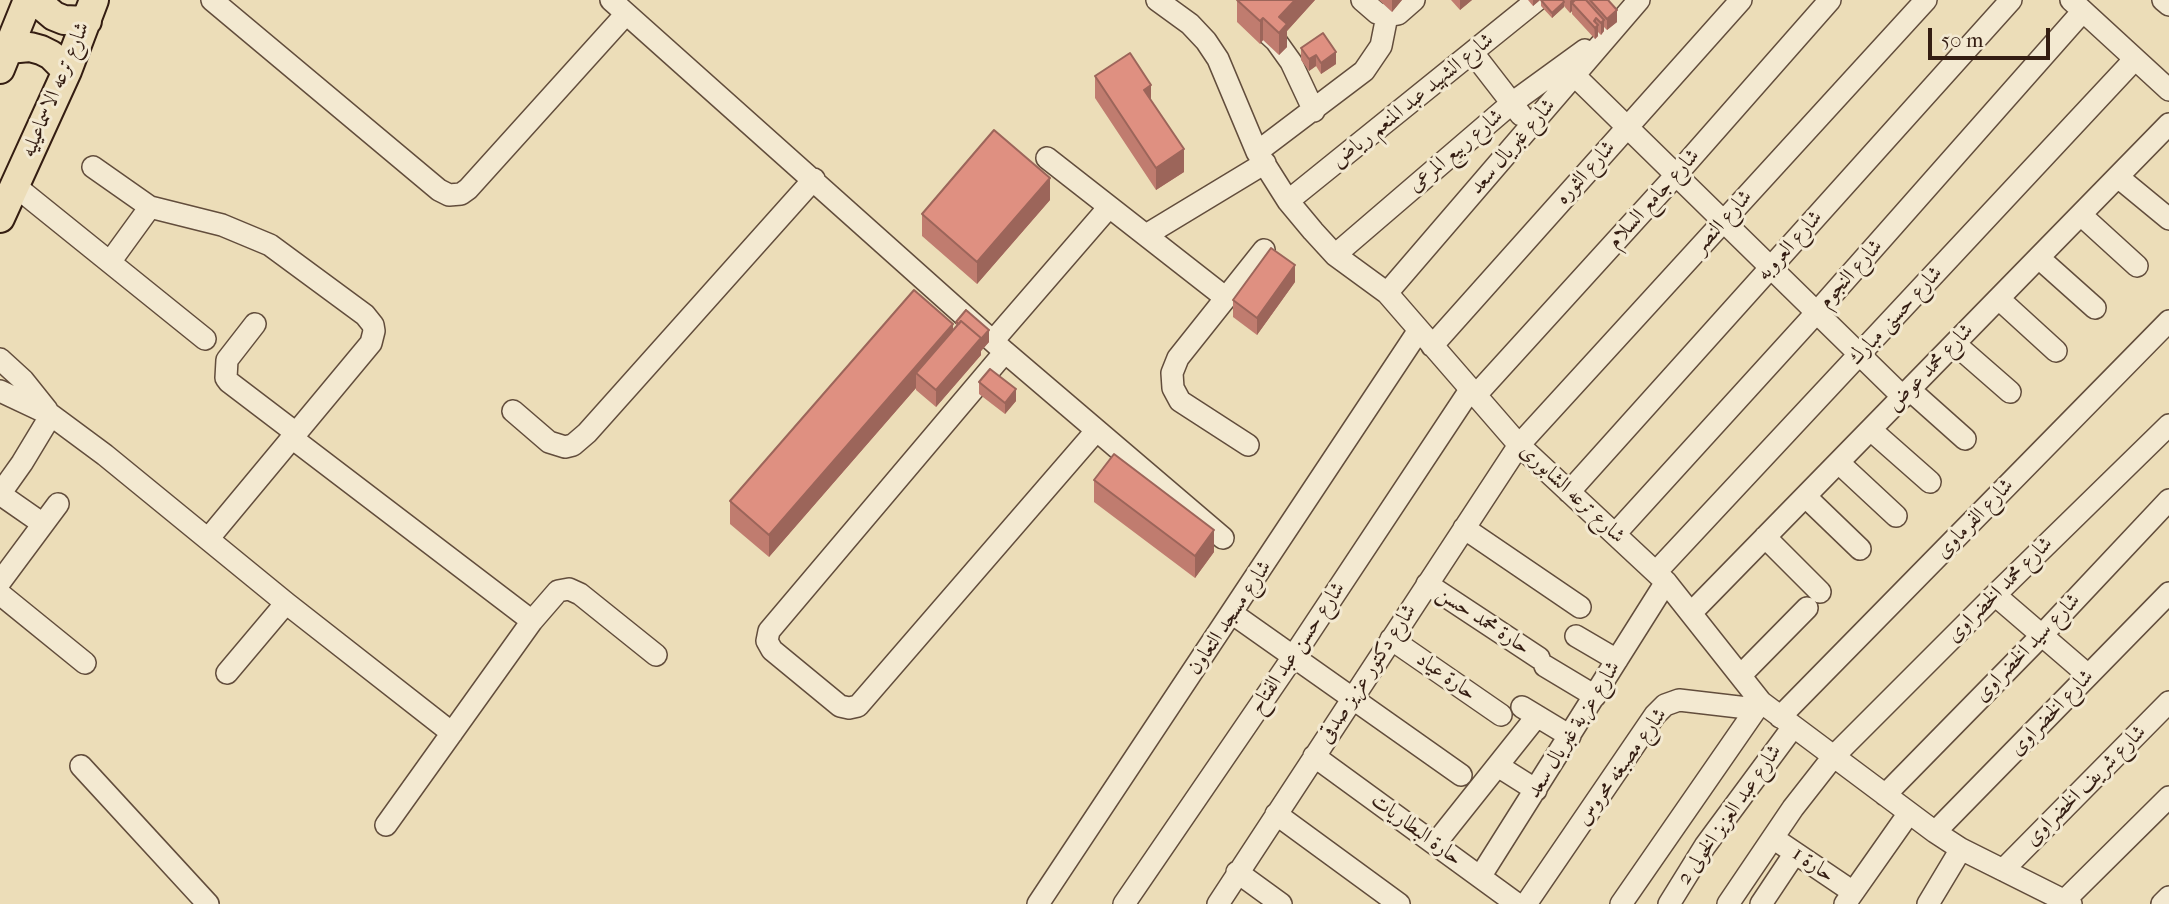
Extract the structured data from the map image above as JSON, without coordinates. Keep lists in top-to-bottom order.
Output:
{
  "streets": {
    "main road": ["شارع ترعه الاسماعيليه"],
    "street": [
      "شارع الشهيد عبد المنعم رياض",
      "شارع غبريال سعد",
      "شارع ربيع المرعى",
      "شارع الثوره",
      "شارع جامع السلام",
      "شارع النصر",
      "شارع العروبه",
      "شارع النجوم",
      "شارع حسنى مبارك",
      "شارع محمد عوض",
      "شارع ترعه الشابورى",
      "شارع الفرماوى",
      "شارع محمد الخضراوى",
      "شارع مسجد التعاون",
      "حارة محمد حسن",
      "شارع حسن عبد الفتاح",
      "شارع سيد الخضراوى",
      "شارع دكتور عزيز صدقى",
      "حارة عياد",
      "شارع الخضراوى",
      "شارع عزبة غبريال سعد",
      "شارع مصبغه محروس",
      "شارع شريف الخضراوى",
      "شارع عبد العزيز الخولى 2",
      "حارة البطاريات",
      "حارة 1"
    ]
  },
  "crossings": [
    ["شارع الشهيد عبد المنعم رياض", "شارع ترعه الشابورى"],
    ["شارع غبريال سعد", "شارع ربيع المرعى"],
    ["شارع غبريال سعد", "شارع ترعه الشابورى"],
    ["شارع ربيع المرعى", "شارع ترعه الشابورى"],
    ["شارع الثوره", "شارع ترعه الشابورى"],
    ["شارع الثوره", "شارع مسجد التعاون"],
    ["شارع جامع السلام", "شارع ترعه الشابورى"],
    ["شارع جامع السلام", "شارع حسن عبد الفتاح"],
    ["شارع النصر", "شارع ترعه الشابورى"],
    ["شارع النصر", "شارع دكتور عزيز صدقى"],
    ["شارع العروبه", "شارع ترعه الشابورى"],
    ["شارع النجوم", "شارع ترعه الشابورى"],
    ["شارع حسنى مبارك", "شارع ترعه الشابورى"],
    ["شارع حسنى مبارك", "شارع عزبة غبريال سعد"],
    ["شارع محمد عوض", "شارع ترعه الشابورى"],
    ["شارع ترعه الشابورى", "شارع الفرماوى"],
    ["شارع ترعه الشابورى", "شارع محمد الخضراوى"],
    ["شارع ترعه الشابورى", "شارع مسجد التعاون"],
    ["شارع ترعه الشابورى", "شارع حسن عبد الفتاح"],
    ["شارع ترعه الشابورى", "شارع سيد الخضراوى"],
    ["شارع ترعه الشابورى", "شارع دكتور عزيز صدقى"],
    ["شارع ترعه الشابورى", "شارع الخضراوى"],
    ["شارع ترعه الشابورى", "شارع عزبة غبريال سعد"],
    ["شارع ترعه الشابورى", "شارع مصبغه محروس"],
    ["شارع ترعه الشابورى", "شارع شريف الخضراوى"],
    ["شارع ترعه الشابورى", "شارع عبد العزيز الخولى 2"],
    ["شارع الفرماوى", "شارع عبد العزيز الخولى 2"],
    ["شارع محمد الخضراوى", "حارة 1"],
    ["حارة محمد حسن", "شارع دكتور عزيز صدقى"],
    ["حارة محمد حسن", "شارع عزبة غبريال سعد"],
    ["شارع دكتور عزيز صدقى", "حارة عياد"],
    ["شارع دكتور عزيز صدقى", "حارة البطاريات"],
    ["شارع عزبة غبريال سعد", "حارة البطاريات"]
  ],
  "scale_bar": "50 m"
}
